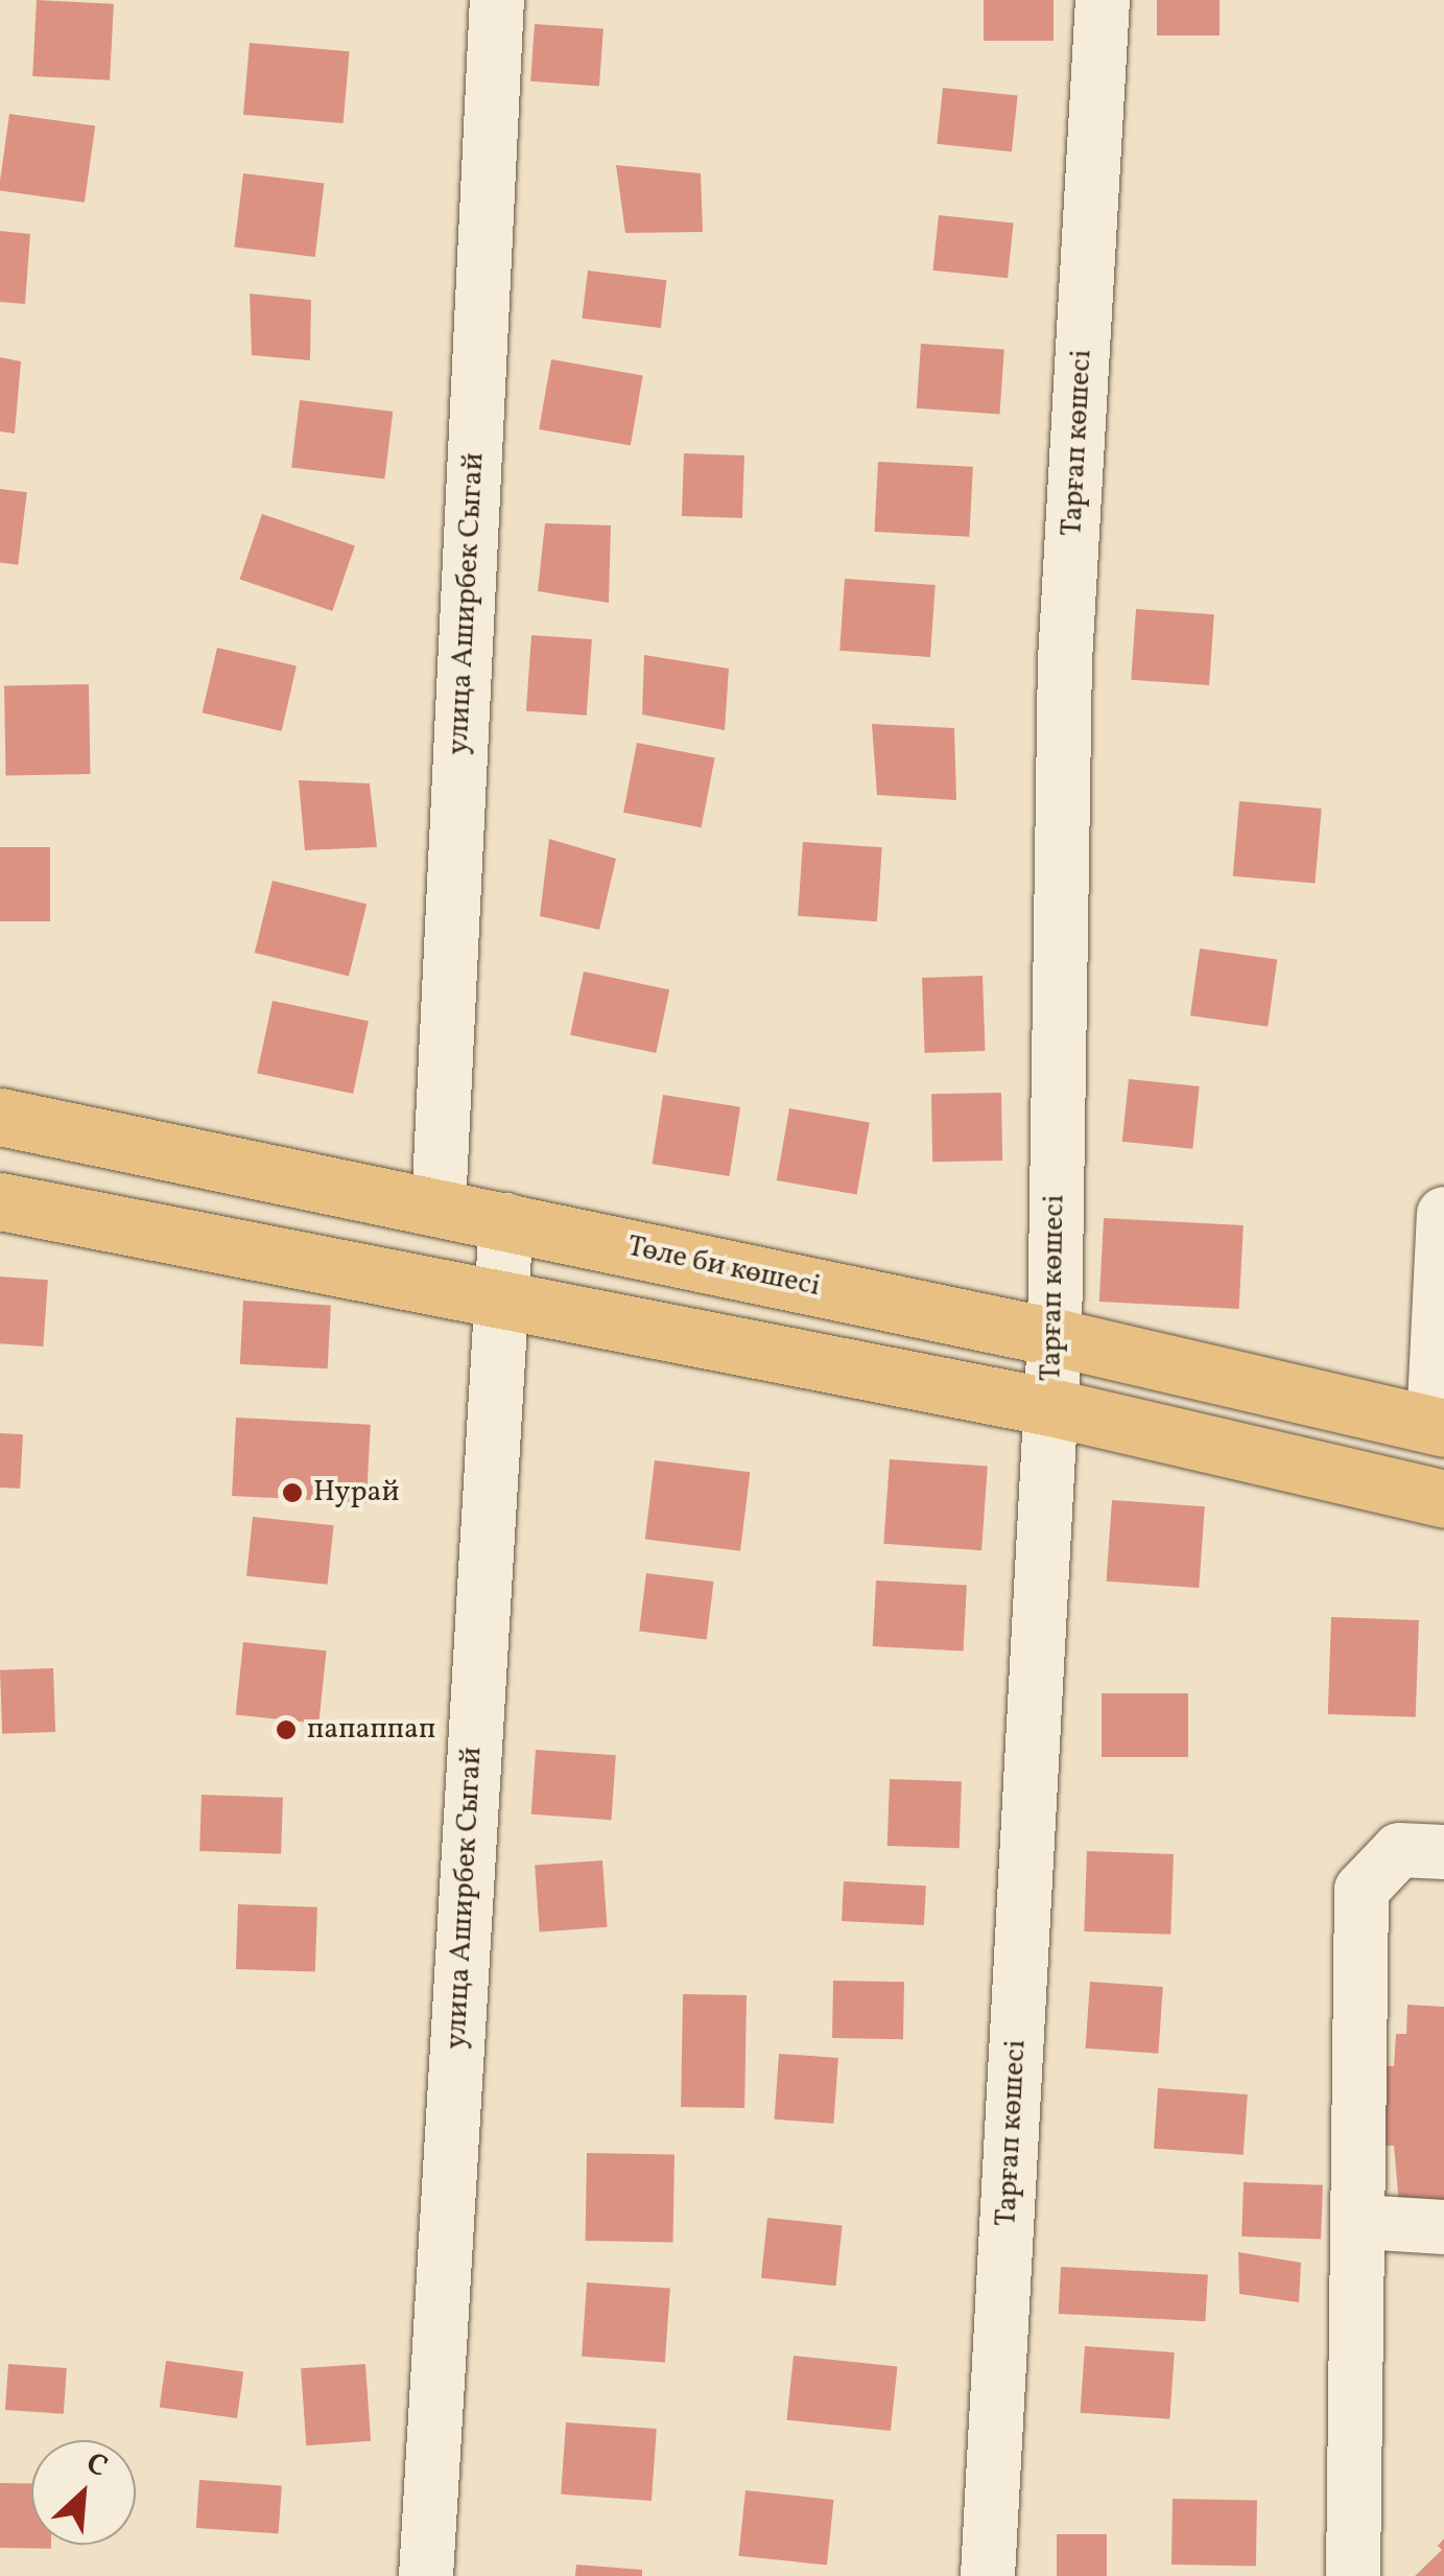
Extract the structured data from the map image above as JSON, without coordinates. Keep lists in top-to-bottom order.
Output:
{
  "streets": {
    "main road": ["Төле би көшесі"],
    "street": ["Тарғап көшесі", "улица Аширбек Сыгай"]
  },
  "crossings": [
    ["Тарғап көшесі", "Төле би көшесі"],
    ["улица Аширбек Сыгай", "Төле би көшесі"]
  ],
  "places": ["Нурай", "папаппап"],
  "north": "top right"
}
